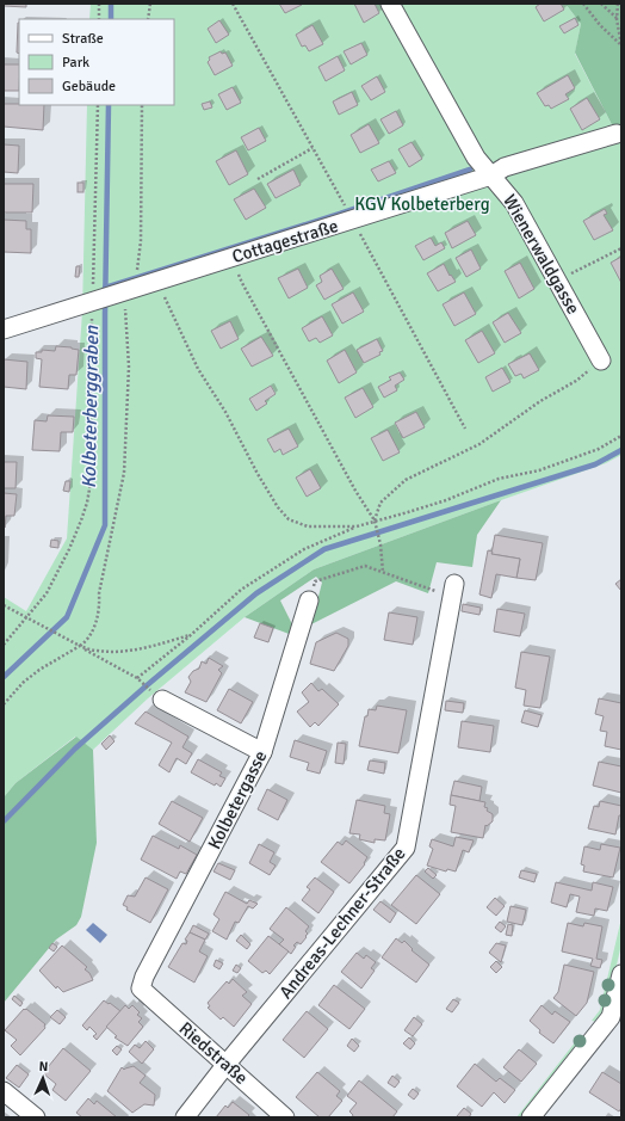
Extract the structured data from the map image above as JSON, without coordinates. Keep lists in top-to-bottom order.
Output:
{
  "streets": {
    "street": [
      "Cottagestraße",
      "Wienerwaldgasse",
      "Kolbetergasse",
      "Andreas-Lechner-Straße",
      "Riedstraße"
    ]
  },
  "crossings": [
    ["Cottagestraße", "Wienerwaldgasse"],
    ["Kolbetergasse", "Riedstraße"],
    ["Andreas-Lechner-Straße", "Riedstraße"]
  ],
  "water": ["Kolbeterberggraben"],
  "parks": ["KGV Kolbeterberg"],
  "legend": ["Straße", "Park", "Gebäude"],
  "north": "top"
}
